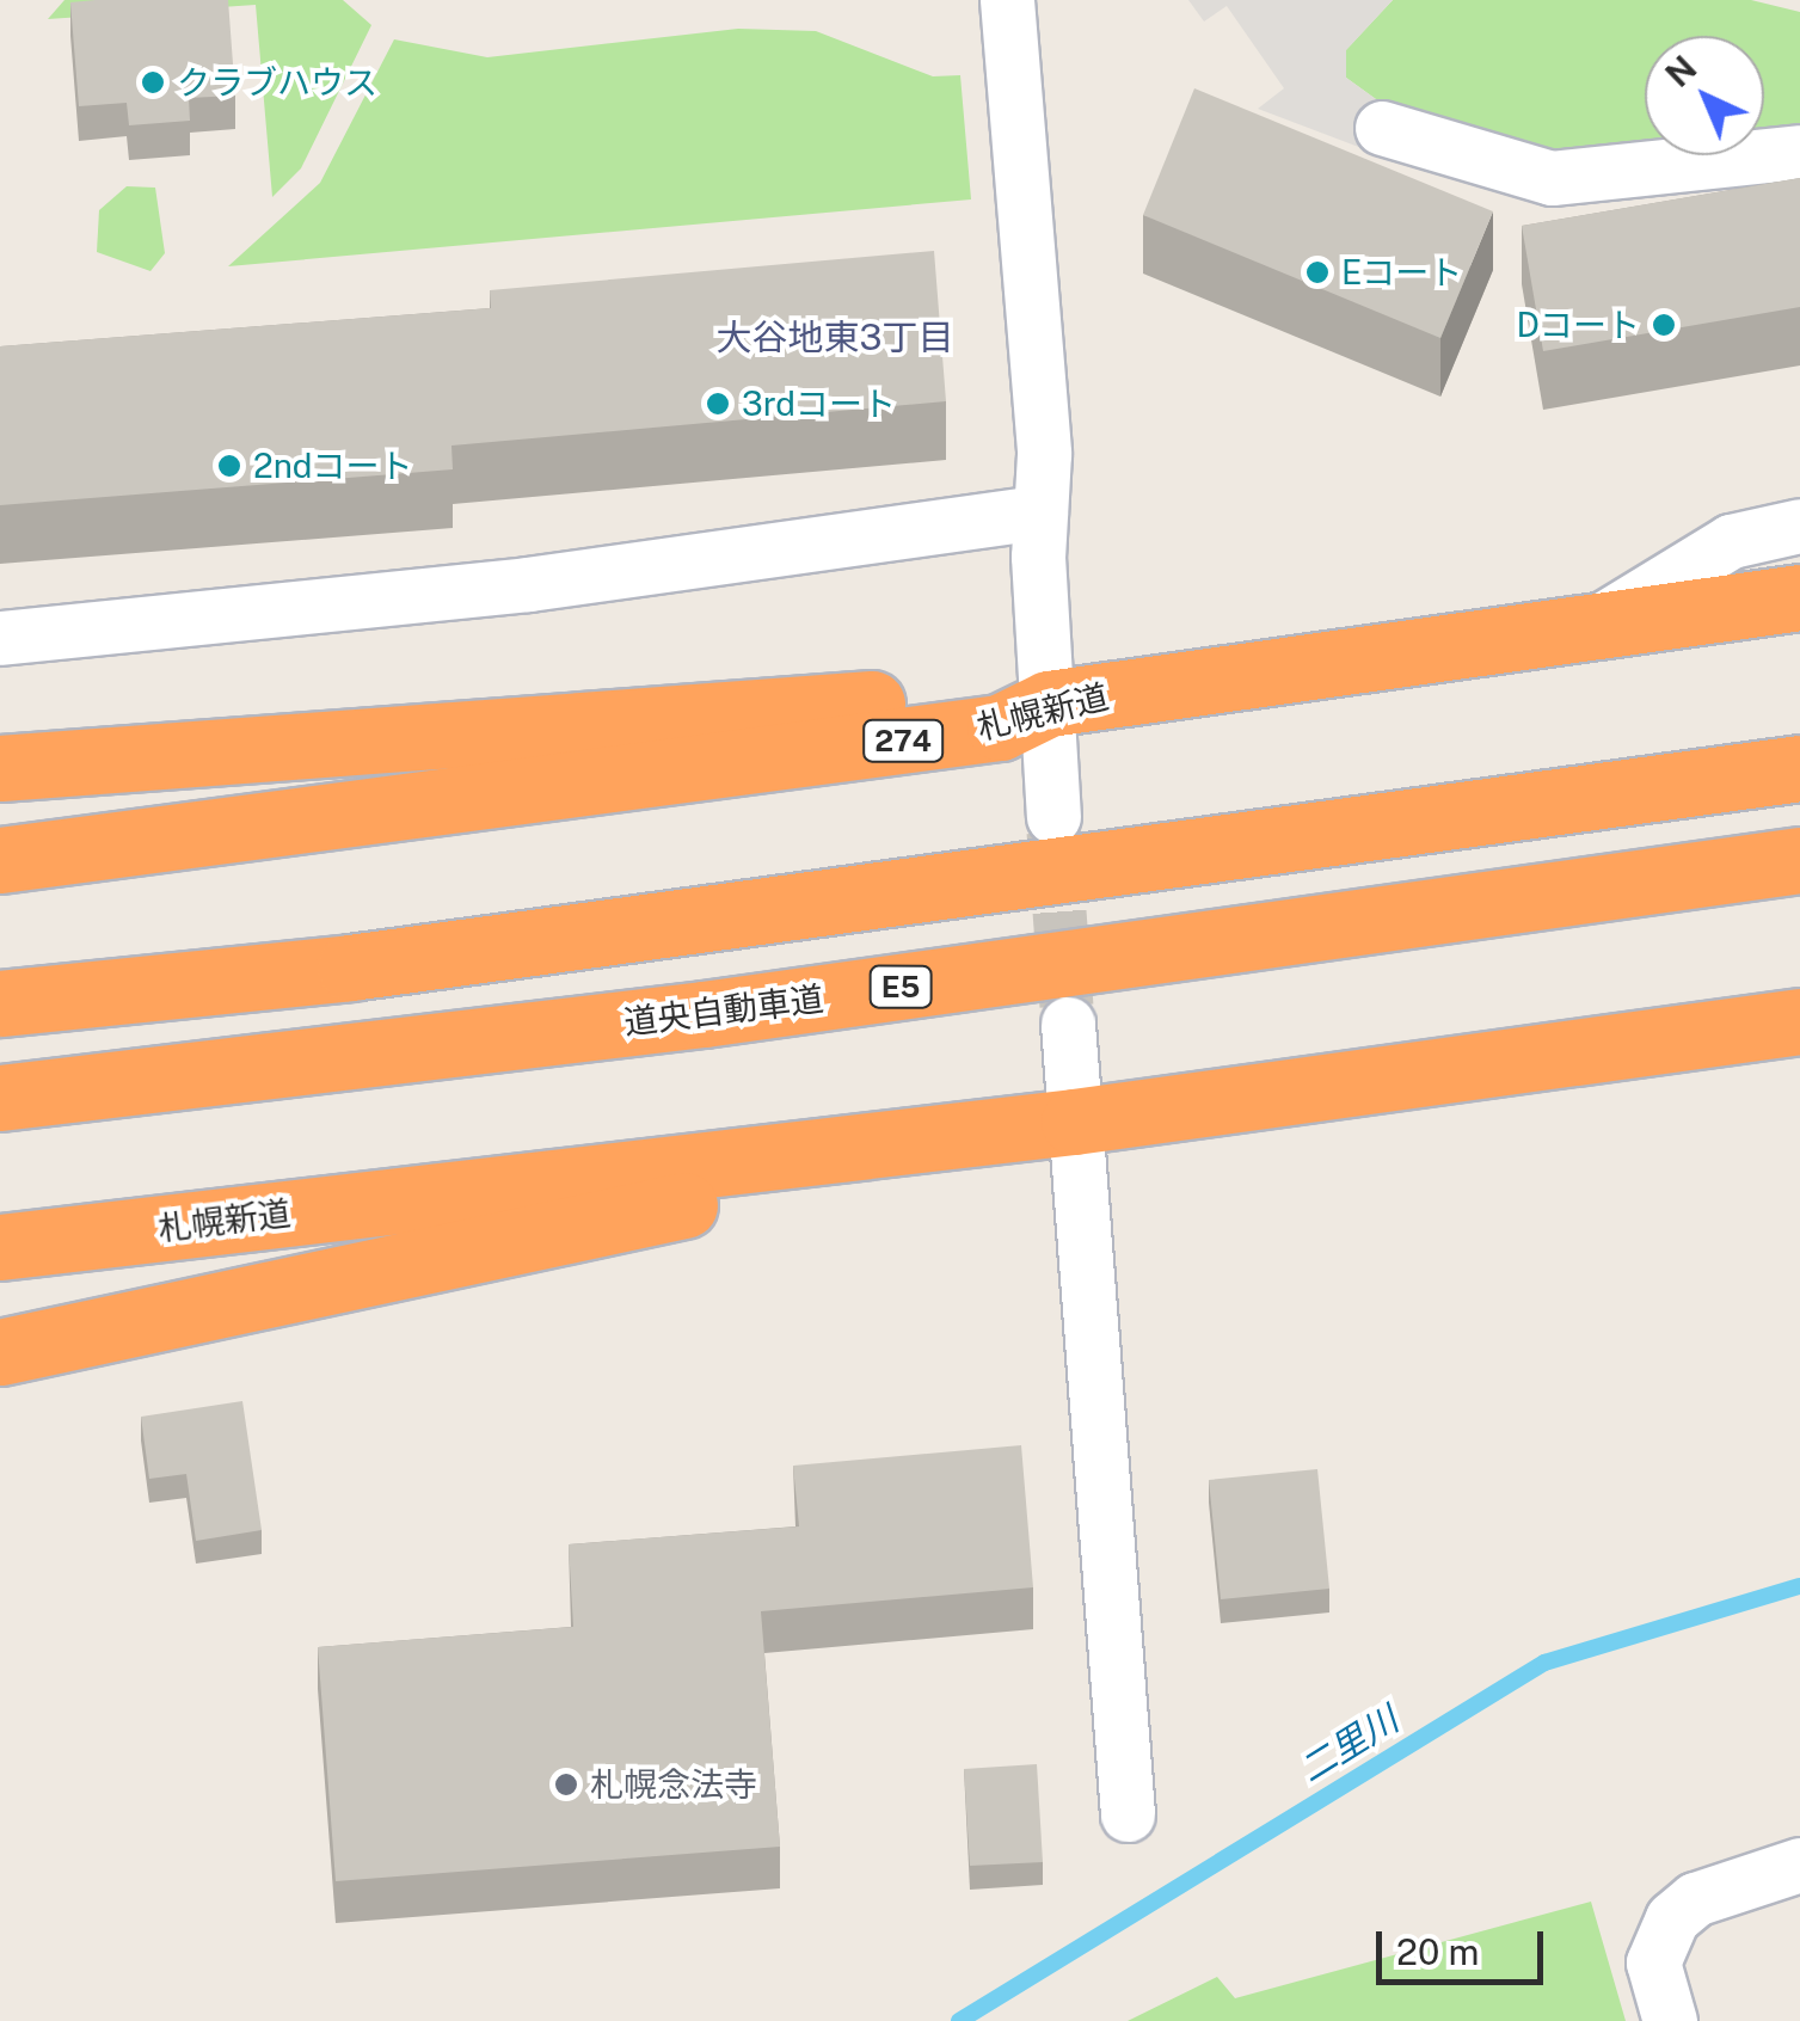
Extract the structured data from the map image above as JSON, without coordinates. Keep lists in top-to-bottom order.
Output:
{
  "streets": {
    "highway": [
      "札幌新道",
      "274",
      "E5",
      "道央自動車道"
    ]
  },
  "districts": ["大谷地東3丁目"],
  "water": ["二里川"],
  "places": [
    "クラブハウス",
    "Eコート",
    "Dコート",
    "3rdコート",
    "2ndコート",
    "札幌念法寺"
  ],
  "scale_bar": "20 m",
  "north": "top left"
}
